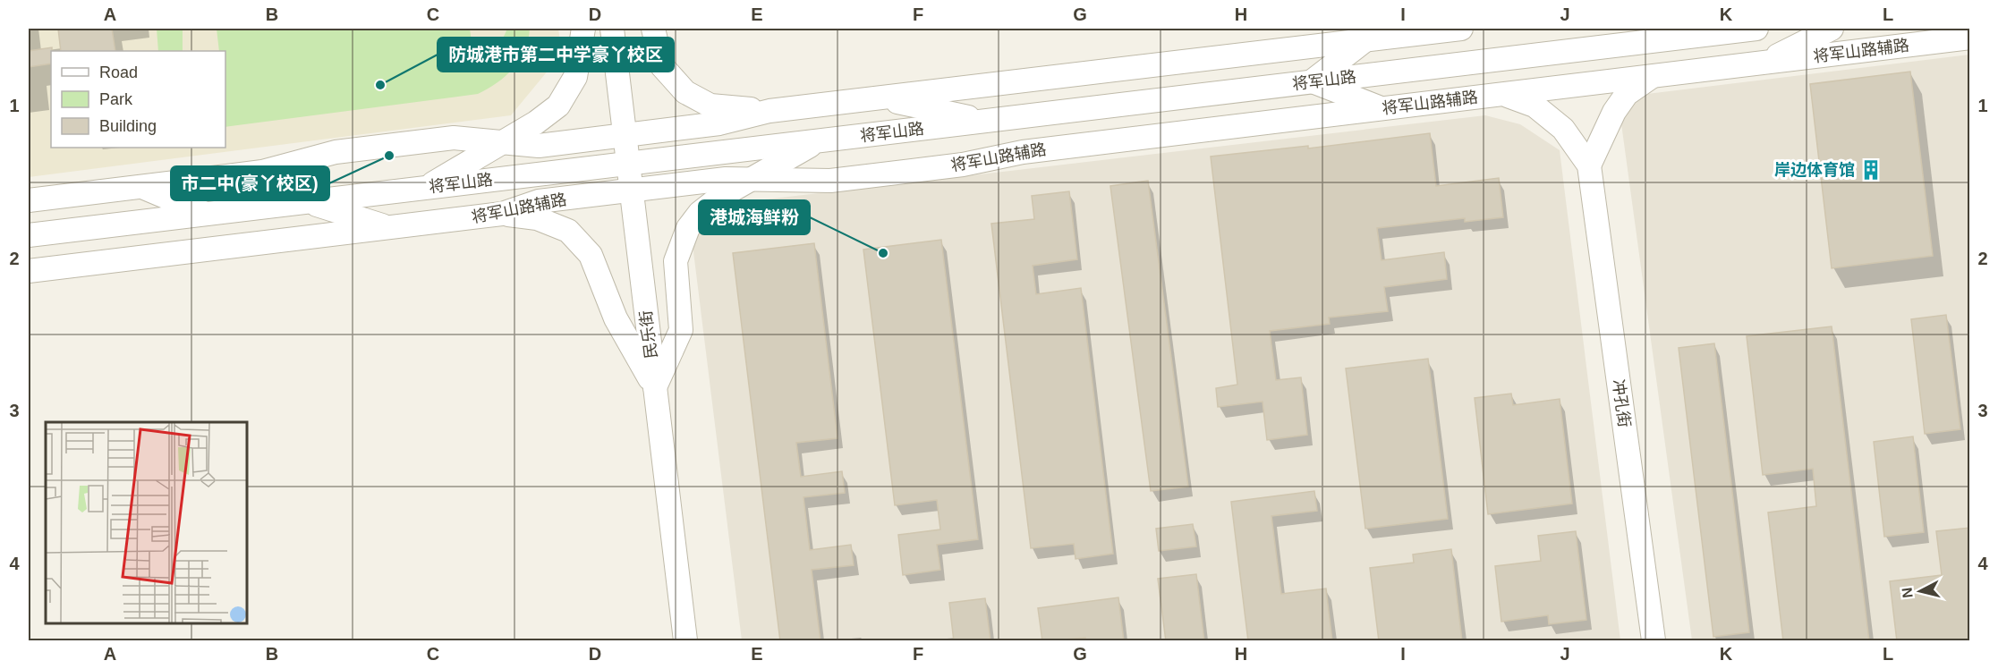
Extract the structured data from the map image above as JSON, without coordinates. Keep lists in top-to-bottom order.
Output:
{
  "streets": {
    "street": [
      "将军山路辅路",
      "将军山路",
      "民乐街",
      "冲孔街"
    ]
  },
  "crossings": [
    ["将军山路辅路", "民乐街"],
    ["将军山路辅路", "冲孔街"],
    ["将军山路", "民乐街"]
  ],
  "places": {
    "other": ["防城港市第二中学豪丫校区", "市二中(豪丫校区)", "港城海鲜粉"],
    "building": ["岸边体育馆"]
  },
  "legend": ["Road", "Park", "Building"],
  "north": "left",
  "grid": {
    "columns": [
      "A",
      "B",
      "C",
      "D",
      "E",
      "F",
      "G",
      "H",
      "I",
      "J",
      "K",
      "L"
    ],
    "rows": [
      "1",
      "2",
      "3",
      "4"
    ]
  }
}
